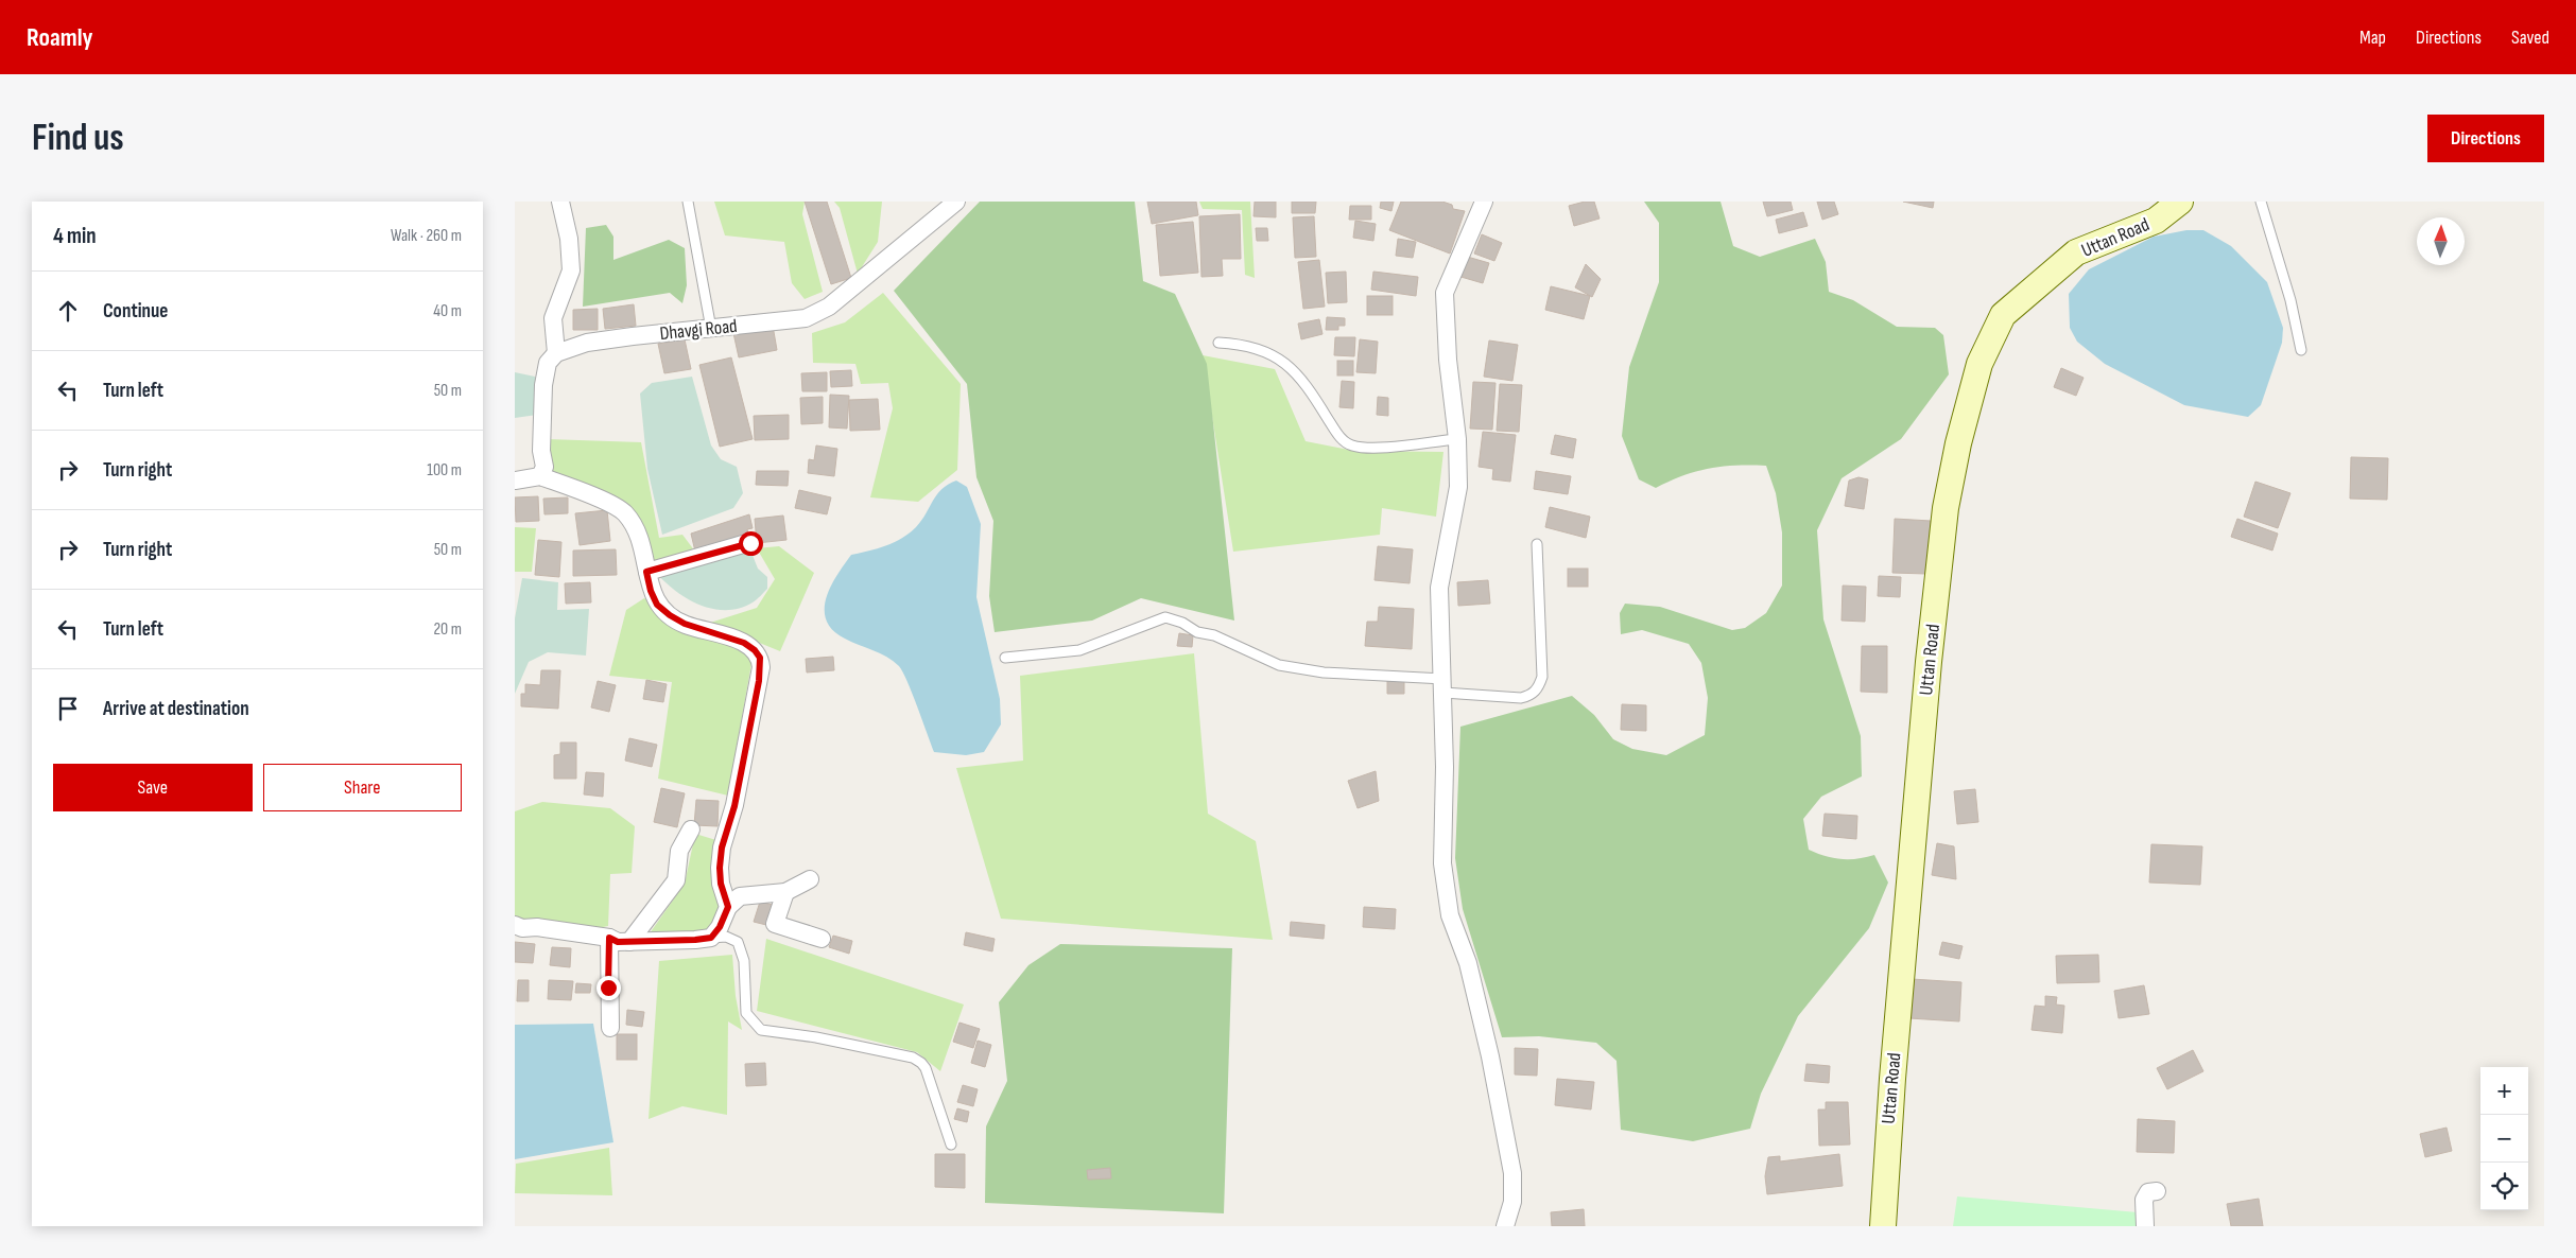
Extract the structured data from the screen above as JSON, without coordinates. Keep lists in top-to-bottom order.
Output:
{
  "streets": {
    "main road": ["Uttan Road"],
    "street": ["Dhavgi Road"]
  },
  "north": "top",
  "page": {
    "header": "Roamly",
    "nav": ["Map", "Directions", "Saved"],
    "buttons": [
      "Directions",
      ["Save", "Share"]
    ],
    "title": "Find us",
    "heading": ["4 min", "Walk · 260 m"],
    "list": [
      ["Continue", "40 m"],
      ["Turn left", "50 m"],
      ["Turn right", "100 m"],
      ["Turn right", "50 m"],
      ["Turn left", "20 m"],
      "Arrive at destination"
    ],
    "map_buttons": ["+", "−"]
  }
}
